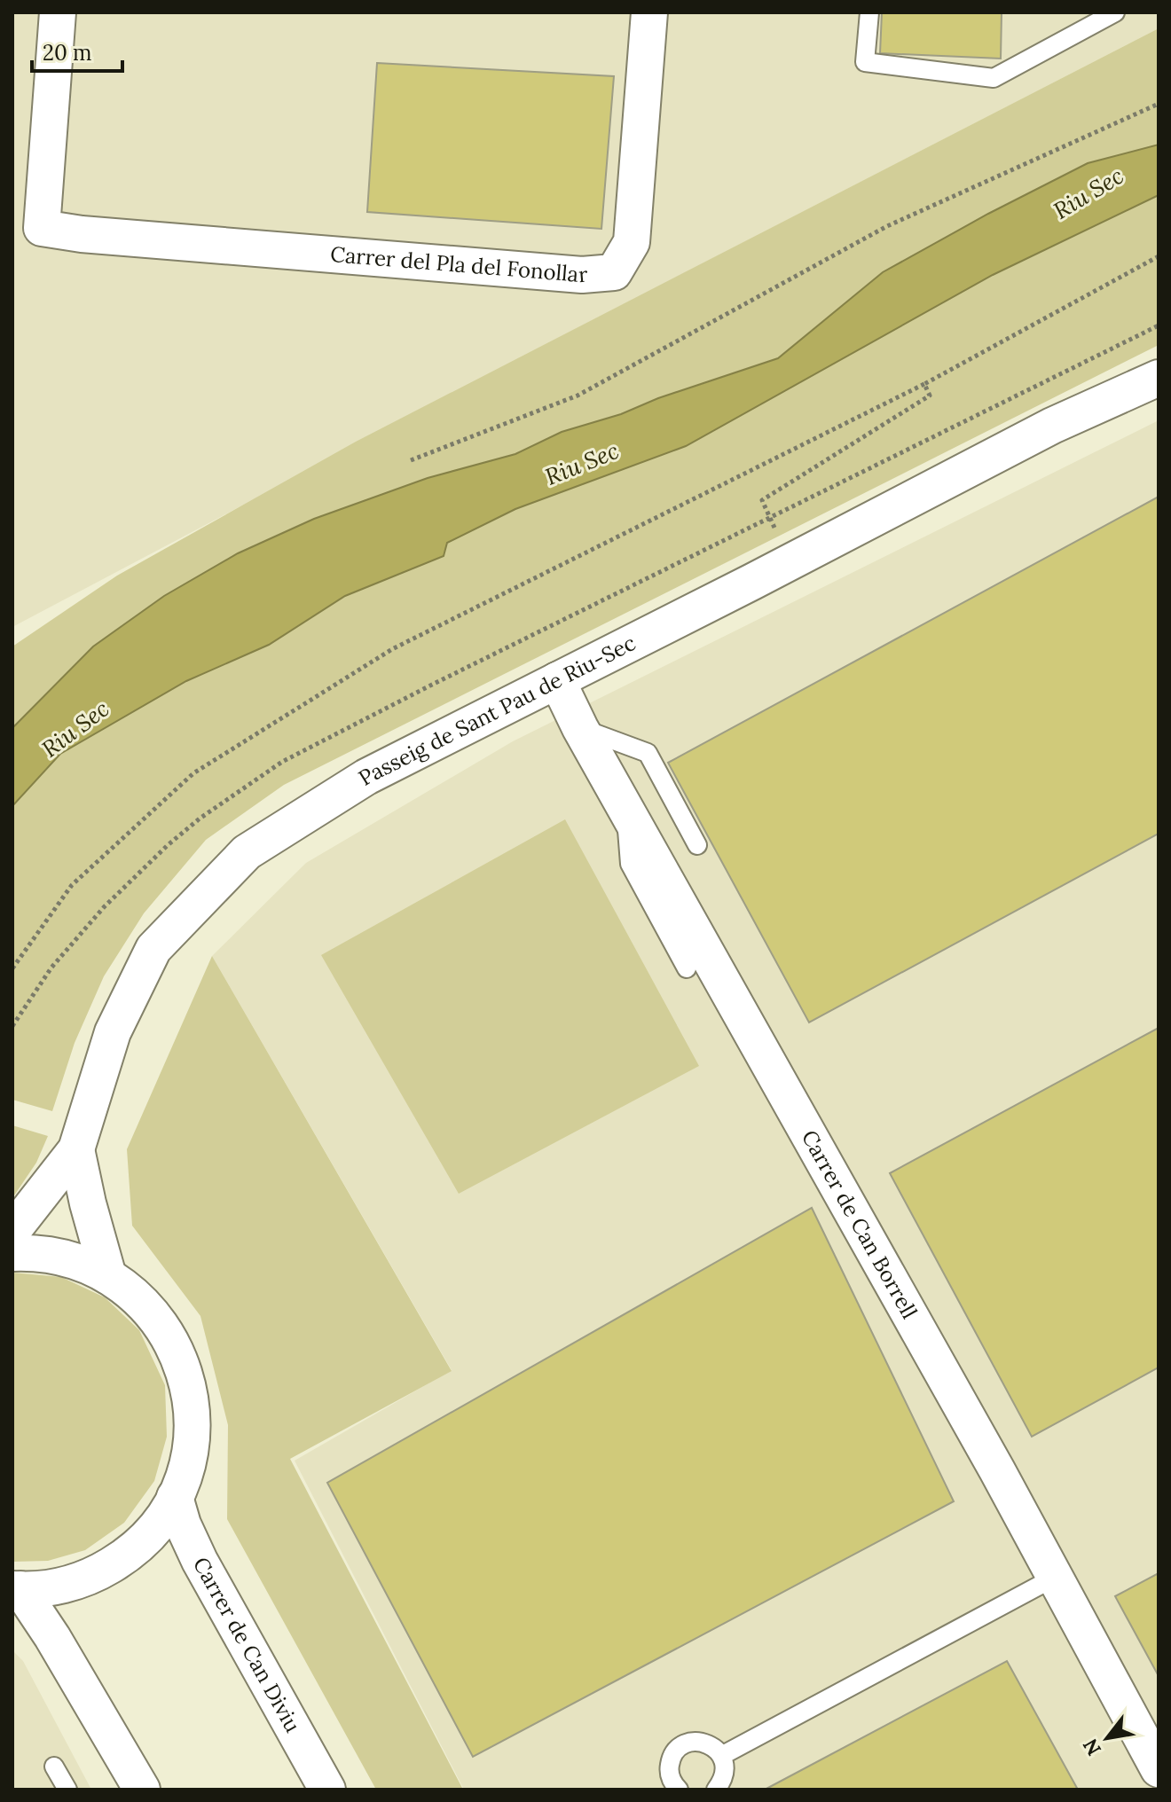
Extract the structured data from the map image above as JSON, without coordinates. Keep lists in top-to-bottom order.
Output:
{
  "streets": {
    "street": [
      "Carrer del Pla del Fonollar",
      "Passeig de Sant Pau de Riu-Sec",
      "Carrer de Can Borrell",
      "Carrer de Can Diviu"
    ]
  },
  "crossings": [
    ["Passeig de Sant Pau de Riu-Sec", "Carrer de Can Borrell"]
  ],
  "water": ["Riu Sec"],
  "scale_bar": "20 m",
  "north": "bottom left"
}
